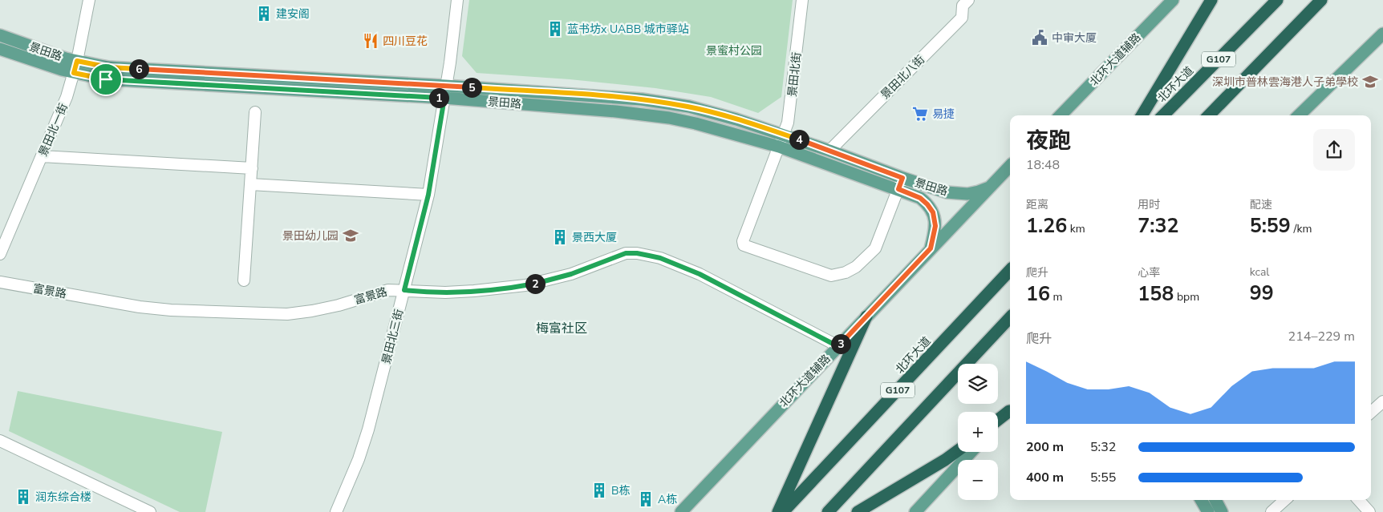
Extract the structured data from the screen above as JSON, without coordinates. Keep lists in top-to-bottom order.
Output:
{
  "streets": {
    "highway": ["G107", "北环大道"],
    "main road": ["景田路", "北环大道辅路"],
    "street": [
      "景田北街",
      "景田北八街",
      "景田北一街",
      "富景路",
      "景田北三街"
    ]
  },
  "crossings": [
    ["景田路", "北环大道辅路"],
    ["景田路", "景田北街"],
    ["景田路", "景田北八街"],
    ["景田路", "景田北一街"],
    ["景田路", "景田北三街"],
    ["北环大道辅路", "富景路"],
    ["富景路", "景田北三街"]
  ],
  "districts": ["梅富社区"],
  "parks": ["景蜜村公园"],
  "places": {
    "building": [
      "建安阁",
      "蓝书坊x UABB 城市驿站",
      "景西大厦",
      "B栋",
      "润东综合楼",
      "A栋"
    ],
    "public building": ["中审大厦"],
    "restaurant": ["四川豆花"],
    "school or university": ["深圳市普林雲海港人子弟學校", "景田幼儿园"],
    "supermarket": ["易捷"]
  },
  "page": {
    "pins": [
      "6",
      "5",
      "1",
      "4",
      "2",
      "3"
    ],
    "heading": ["夜跑", "18:48"],
    "stats": [
      ["距离", "1.26 km"],
      ["用时", "7:32"],
      ["配速", "5:59 /km"],
      ["爬升", "16 m"],
      ["心率", "158 bpm"],
      ["kcal", "99"]
    ],
    "chart": ["爬升", "214–229 m"],
    "map_buttons": ["+", "−"],
    "list": [
      {
        "name": "200 m",
        "note": "5:32"
      },
      {
        "name": "400 m",
        "note": "5:55"
      }
    ]
  }
}
